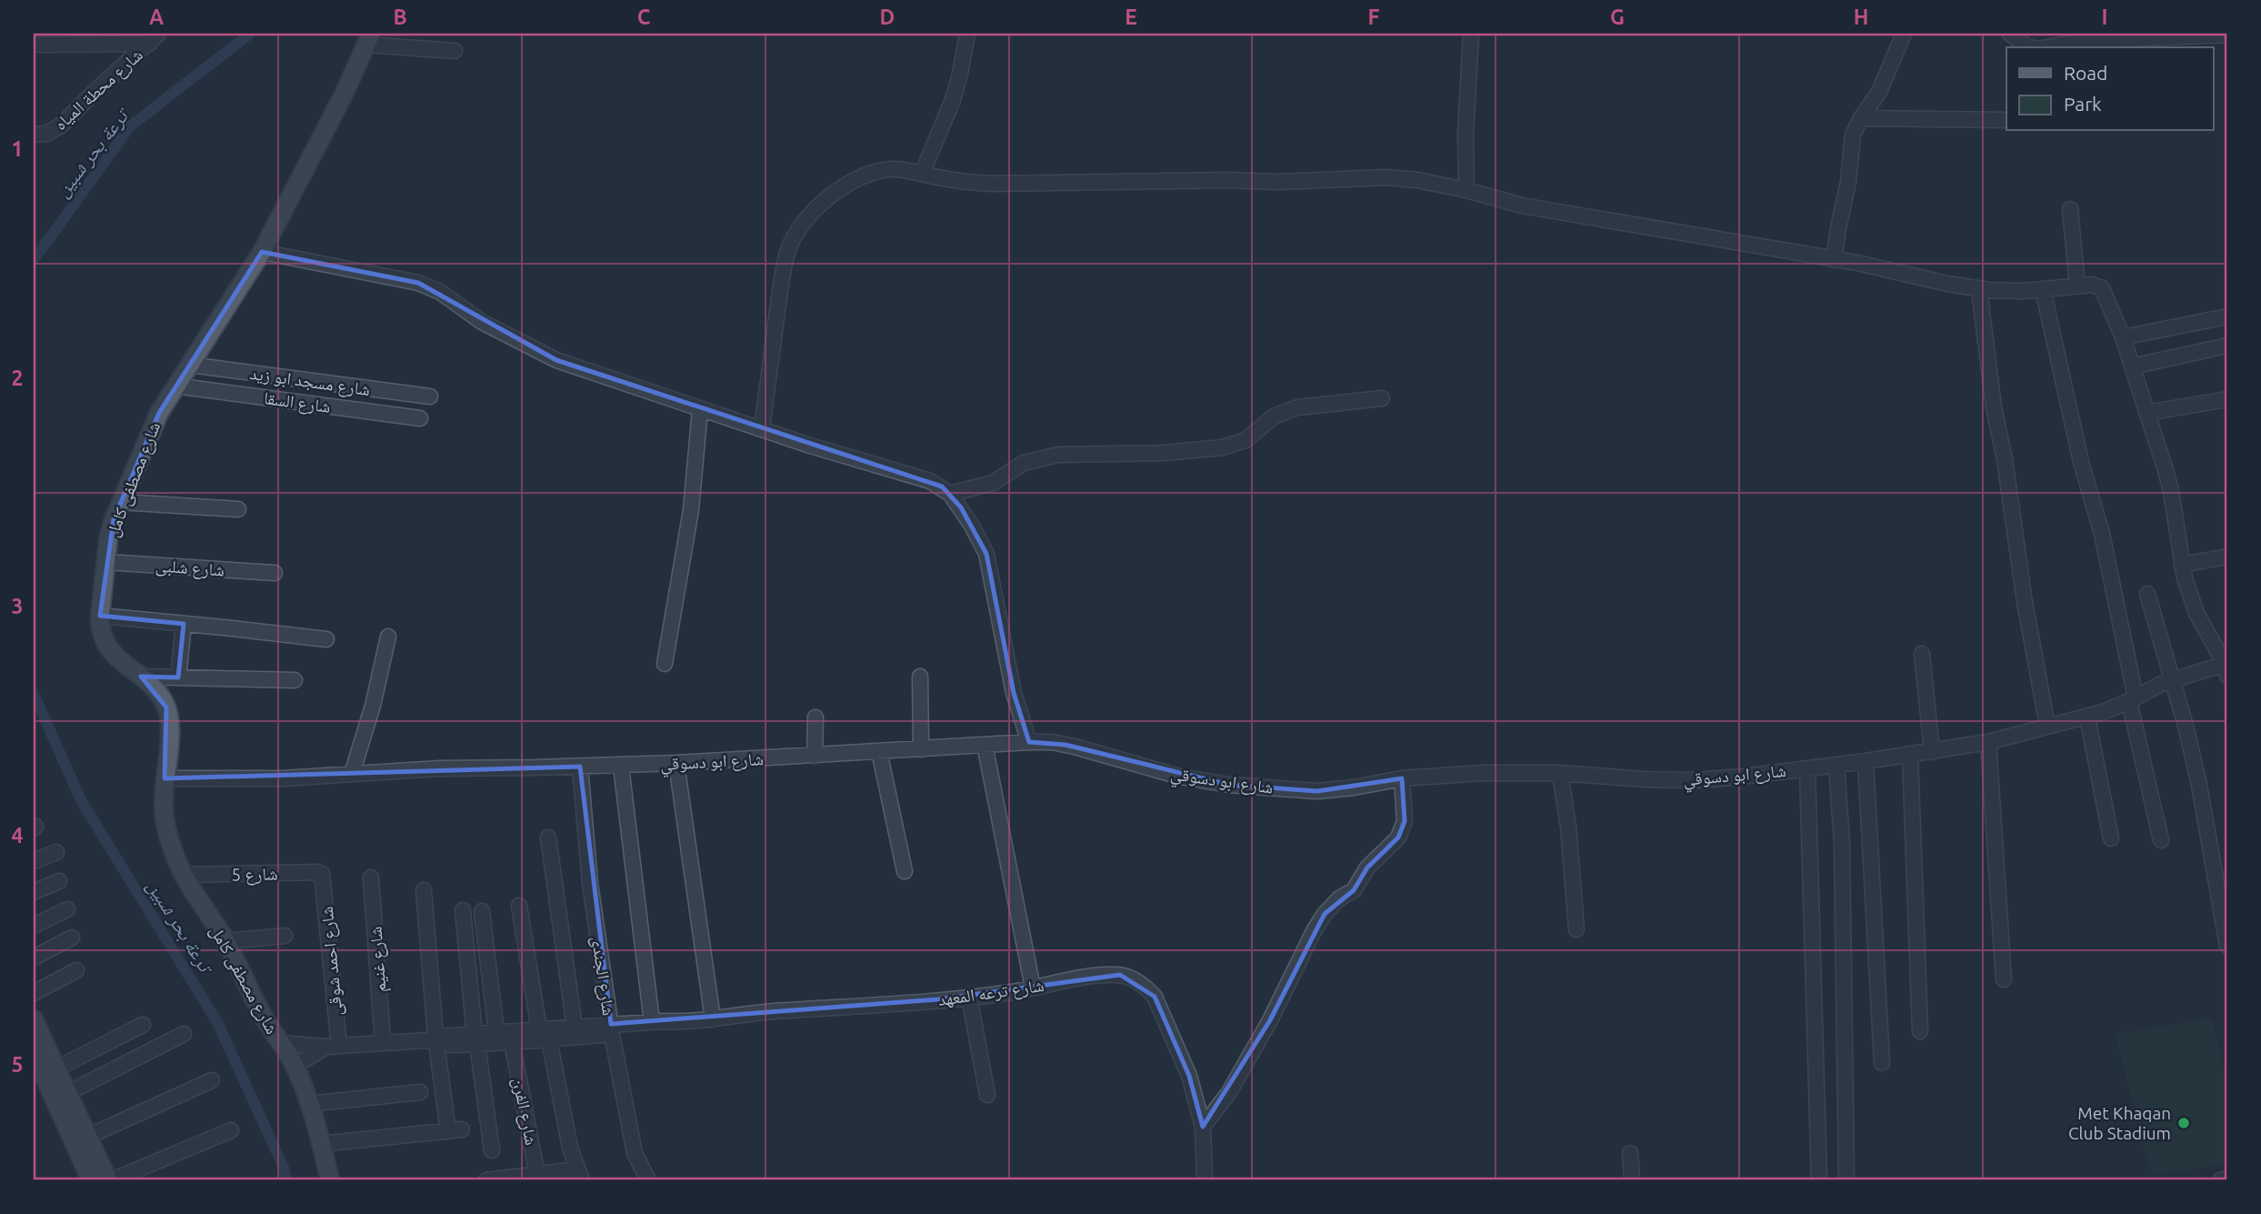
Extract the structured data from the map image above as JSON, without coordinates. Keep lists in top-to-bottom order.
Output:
{
  "streets": {
    "main road": ["شارع مصطفى كامل"],
    "street": [
      "شارع محطة المياه",
      "شارع مسجد ابو زيد",
      "شارع السقا",
      "شارع شلبى",
      "شارع ابو دسوقي",
      "شارع 5",
      "شارع غنيم",
      "شارع احمد شوقى",
      "شارع الجندى",
      "شارع ترعه المعهد",
      "شارع الفرن"
    ]
  },
  "crossings": [
    ["شارع مسجد ابو زيد", "شارع مصطفى كامل"],
    ["شارع السقا", "شارع مصطفى كامل"],
    ["شارع مصطفى كامل", "شارع شلبى"],
    ["شارع مصطفى كامل", "شارع ابو دسوقي"],
    ["شارع مصطفى كامل", "شارع 5"],
    ["شارع مصطفى كامل", "شارع ترعه المعهد"],
    ["شارع ابو دسوقي", "شارع الجندى"],
    ["شارع 5", "شارع احمد شوقى"],
    ["شارع غنيم", "شارع ترعه المعهد"],
    ["شارع احمد شوقى", "شارع ترعه المعهد"],
    ["شارع الجندى", "شارع ترعه المعهد"],
    ["شارع ترعه المعهد", "شارع الفرن"]
  ],
  "water": ["ترعة بحر شبين"],
  "places": ["Met Khaqan Club Stadium"],
  "legend": ["Road", "Park"],
  "grid": {
    "columns": [
      "A",
      "B",
      "C",
      "D",
      "E",
      "F",
      "G",
      "H",
      "I"
    ],
    "rows": [
      "1",
      "2",
      "3",
      "4",
      "5"
    ]
  }
}
